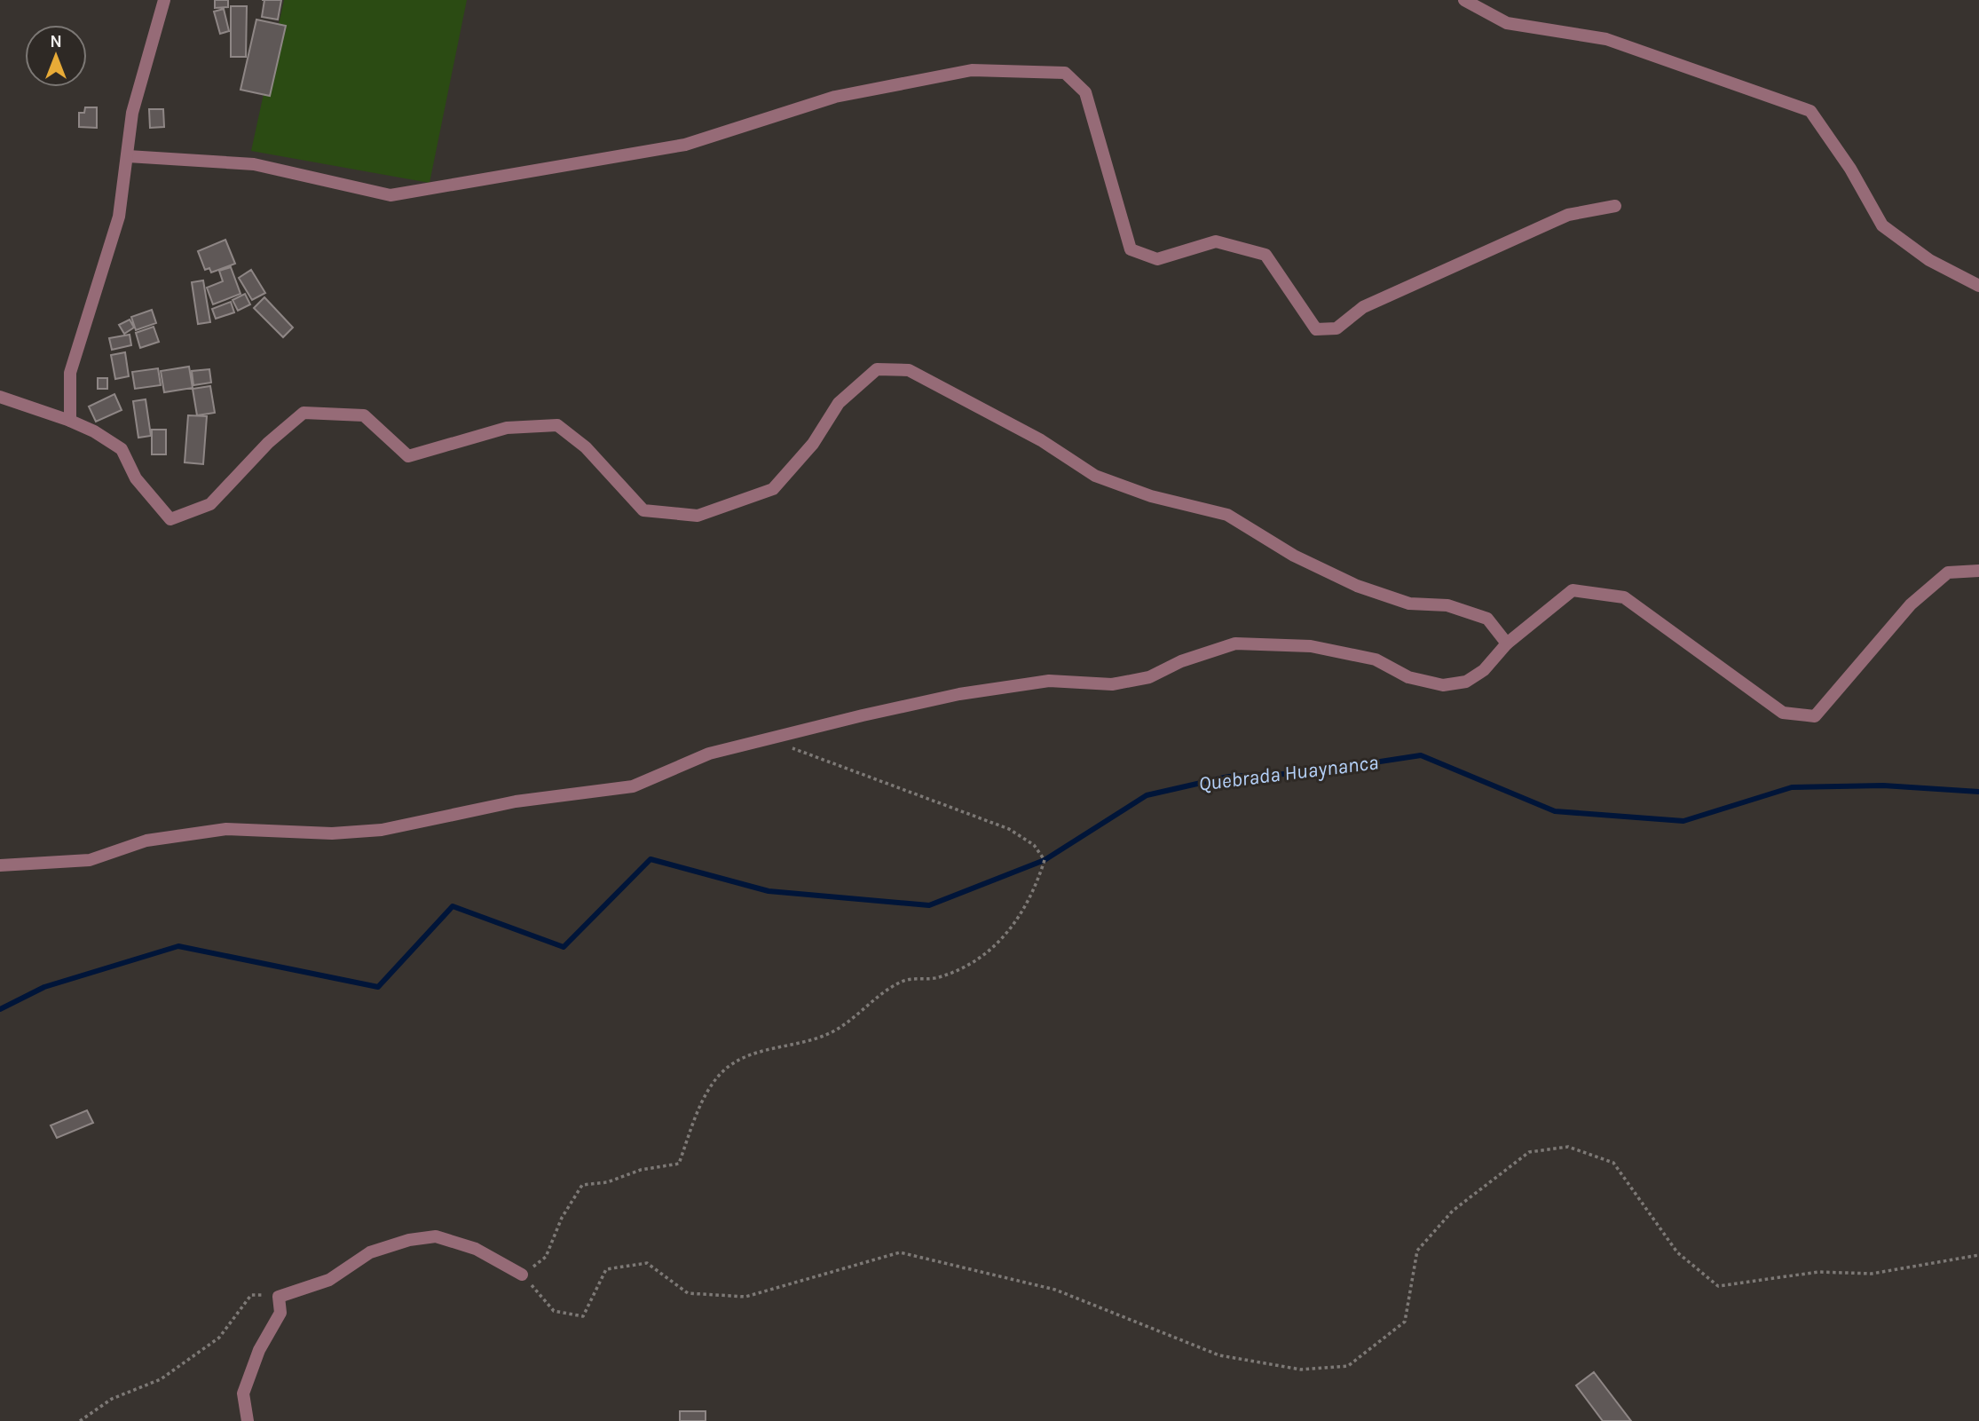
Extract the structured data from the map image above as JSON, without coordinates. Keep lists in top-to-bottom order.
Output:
{
  "water": ["Quebrada Huaynanca"],
  "north": "top"
}
